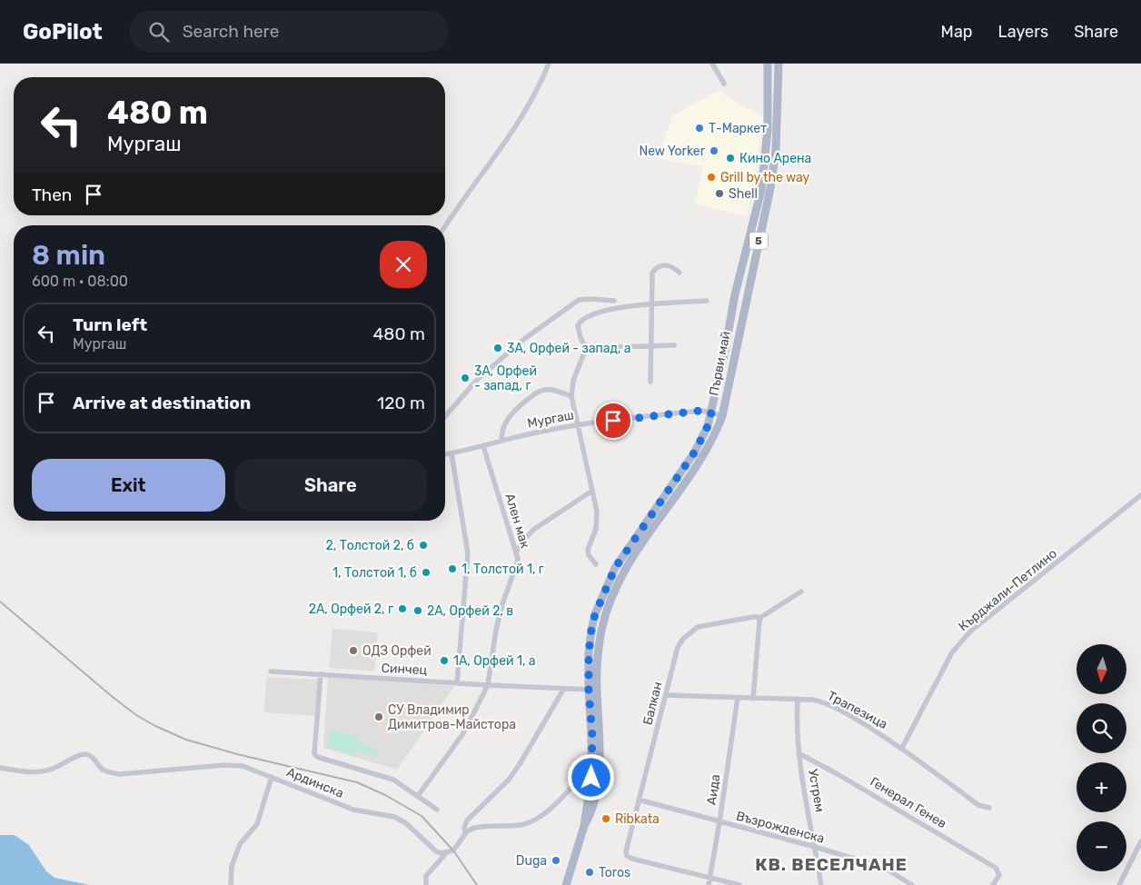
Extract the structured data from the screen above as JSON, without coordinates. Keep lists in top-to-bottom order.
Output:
{
  "streets": {
    "main road": ["5", "Първи май"],
    "street": [
      "Мургаш",
      "Ален мак",
      "Кърджали-Петлино",
      "Синчец",
      "Балкан",
      "Трапезица",
      "Ардинска",
      "Аида",
      "Устрем",
      "Генерал Генев",
      "Възрожденска"
    ]
  },
  "crossings": [
    ["Първи май", "Мургаш"],
    ["Първи май", "Синчец"],
    ["Мургаш", "Ален мак"],
    ["Ален мак", "Синчец"],
    ["Кърджали-Петлино", "Трапезица"],
    ["Балкан", "Трапезица"],
    ["Балкан", "Аида"],
    ["Балкан", "Възрожденска"],
    ["Трапезица", "Аида"],
    ["Трапезица", "Устрем"],
    ["Аида", "Възрожденска"],
    ["Устрем", "Генерал Генев"],
    ["Устрем", "Възрожденска"]
  ],
  "districts": ["КВ. ВЕСЕЛЧАНЕ"],
  "places": [
    "Т-Маркет",
    "New Yorker",
    "Кино Арена",
    "Grill by the way",
    "Shell",
    "3А, Орфей - запад, а",
    "3А, Орфей - запад, г",
    "2, Толстой 2, б",
    "1, Толстой 1, г",
    "1, Толстой 1, б",
    "2А, Орфей 2, г",
    "2А, Орфей 2, в",
    "ОДЗ Орфей",
    "1А, Орфей 1, а",
    "СУ Владимир Димитров-Майстора",
    "Ribkata",
    "Duga",
    "Toros"
  ],
  "north": "bottom",
  "page": {
    "header": "GoPilot",
    "search": "Search here",
    "nav": ["Map", "Layers", "Share"],
    "turn": ["480 m", "Мургаш"],
    "then": "Then",
    "heading": ["8 min", "600 m · 08:00"],
    "list": [
      {
        "name": "Turn left",
        "note": "Мургаш",
        "value": "480 m"
      },
      {
        "name": "Arrive at destination",
        "value": "120 m"
      }
    ],
    "buttons": ["Exit", "Share"],
    "map_buttons": ["+", "−"]
  }
}
